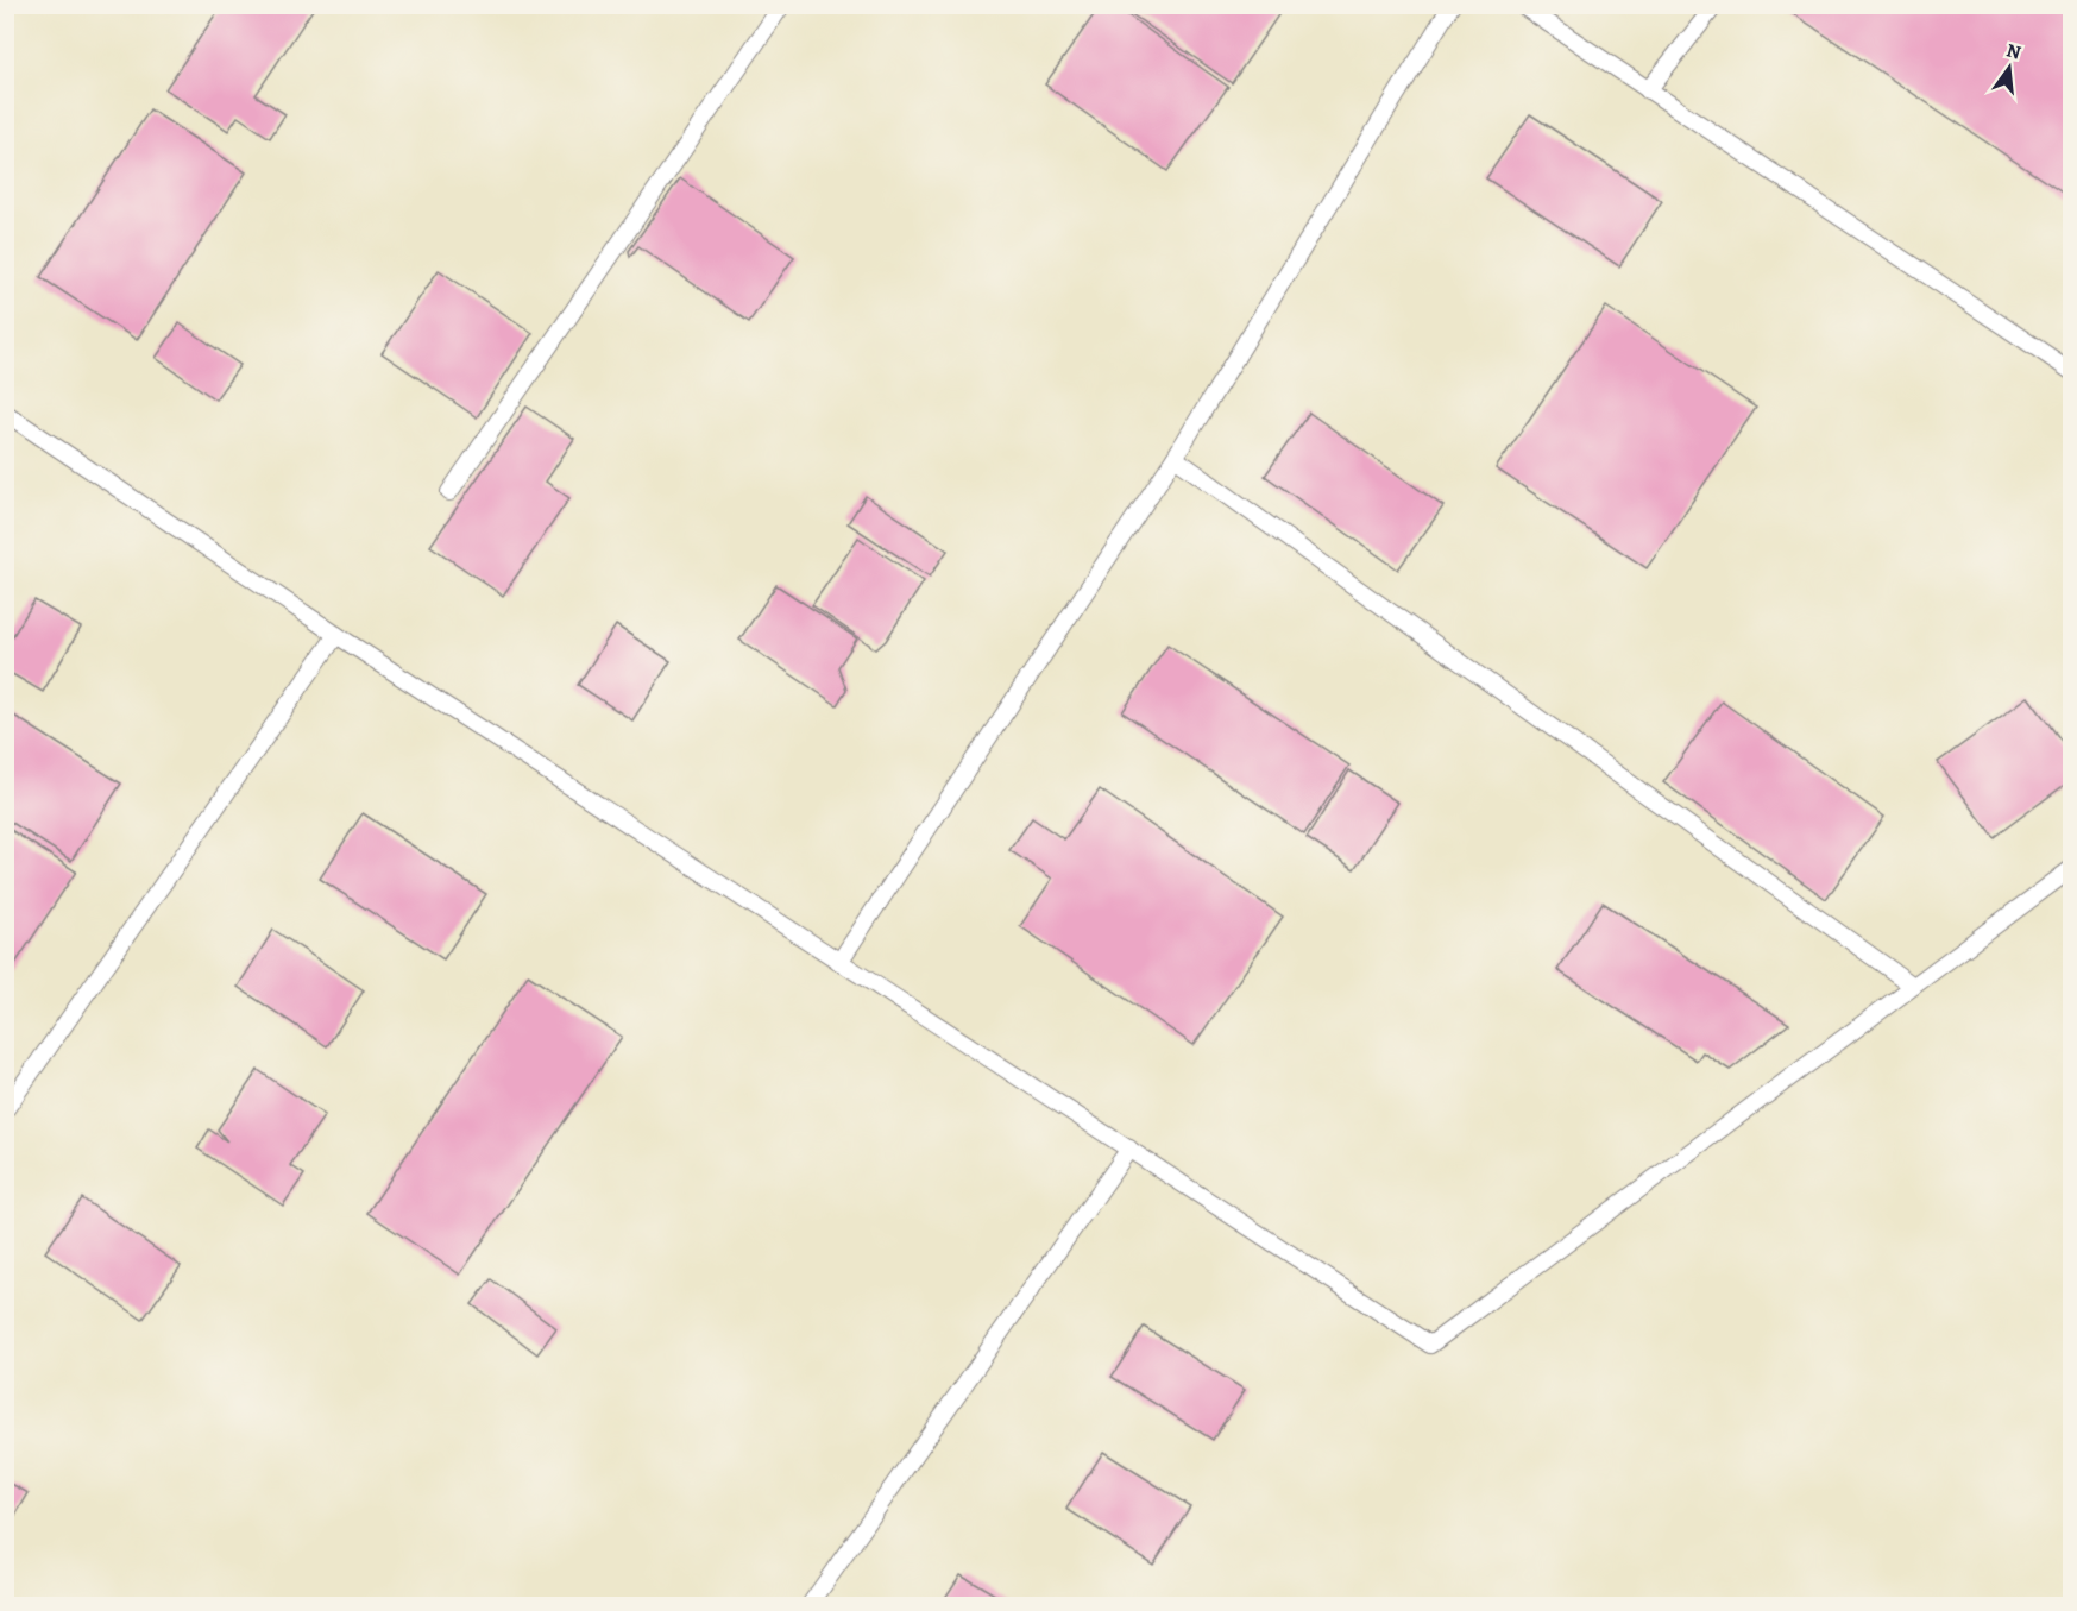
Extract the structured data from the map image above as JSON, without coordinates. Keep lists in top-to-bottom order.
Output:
{
  "north": "top"
}
